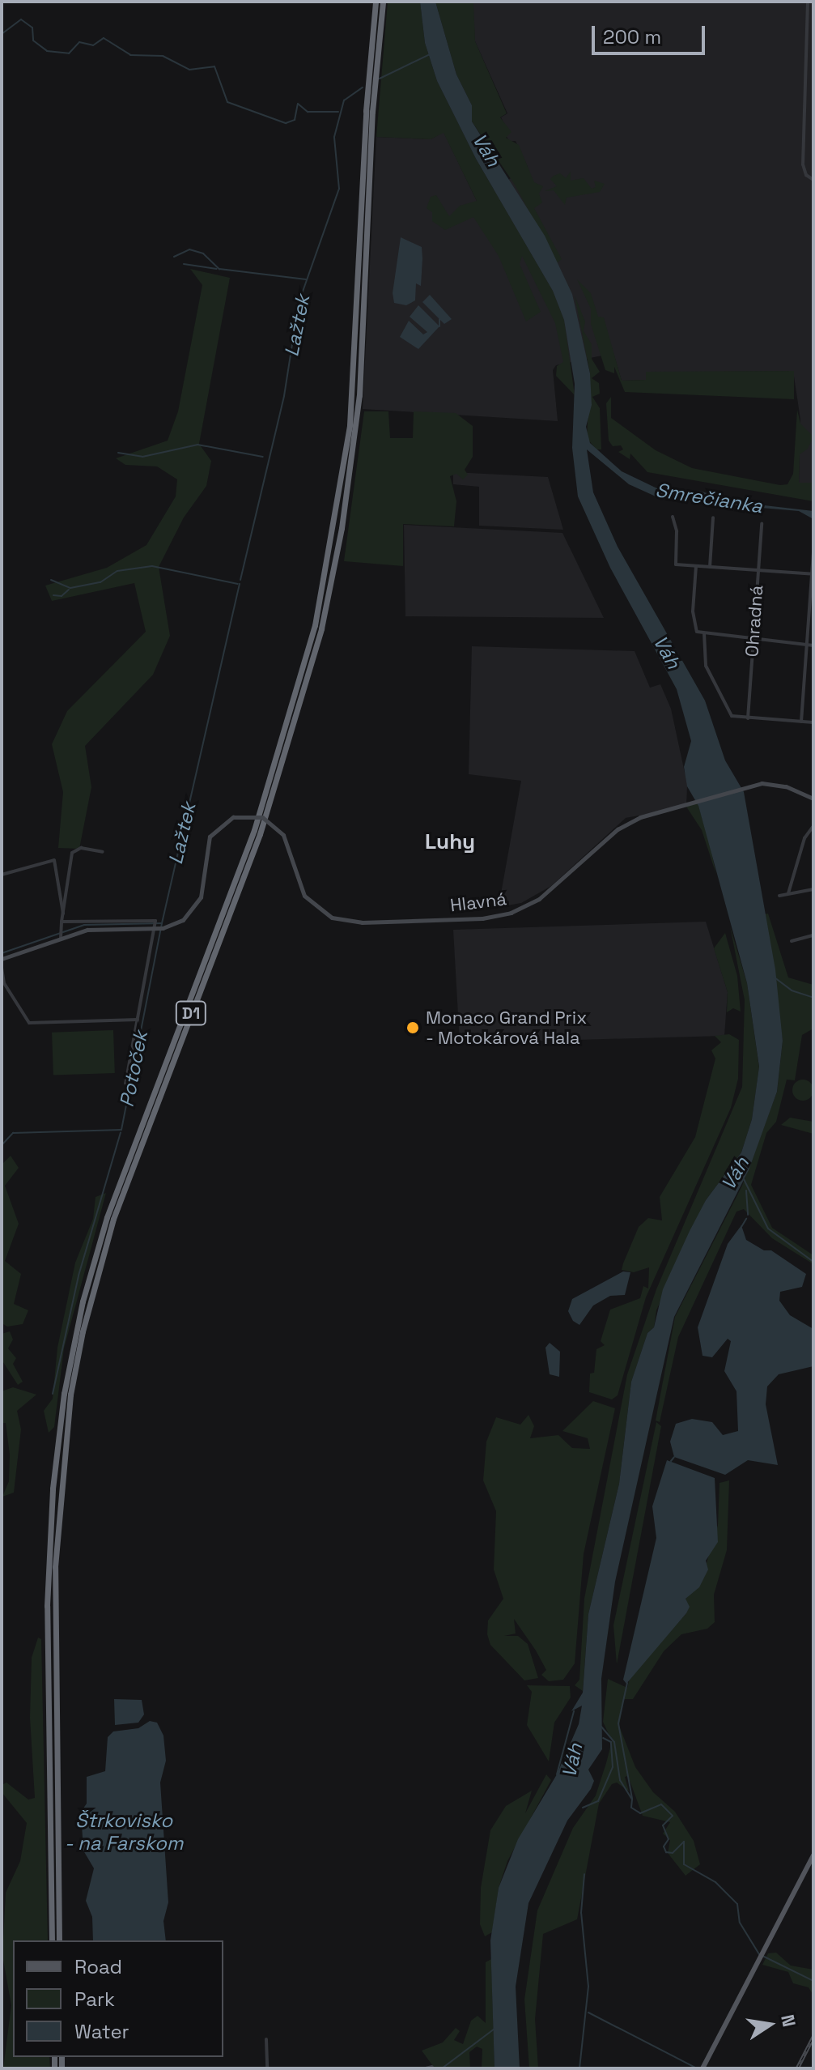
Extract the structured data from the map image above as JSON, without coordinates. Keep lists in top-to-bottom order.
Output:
{
  "streets": {
    "highway": ["D1"],
    "street": ["Ohradná", "Hlavná"]
  },
  "districts": ["Luhy"],
  "water": [
    "Váh",
    "Lažtek",
    "Smrečianka",
    "Potoček",
    "Štrkovisko - na Farskom"
  ],
  "places": ["Monaco Grand Prix - Motokárová Hala"],
  "legend": ["Road", "Park", "Water"],
  "scale_bar": "200 m",
  "north": "right"
}
